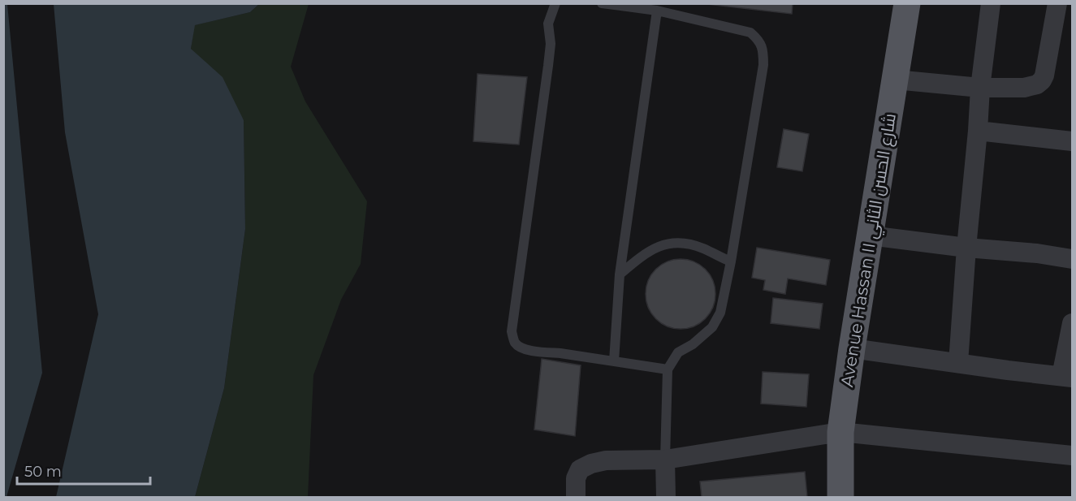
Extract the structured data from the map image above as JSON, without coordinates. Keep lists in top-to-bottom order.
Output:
{
  "streets": {
    "main road": ["Avenue Hassan II شارع الحسن الثاني"]
  },
  "scale_bar": "50 m"
}
